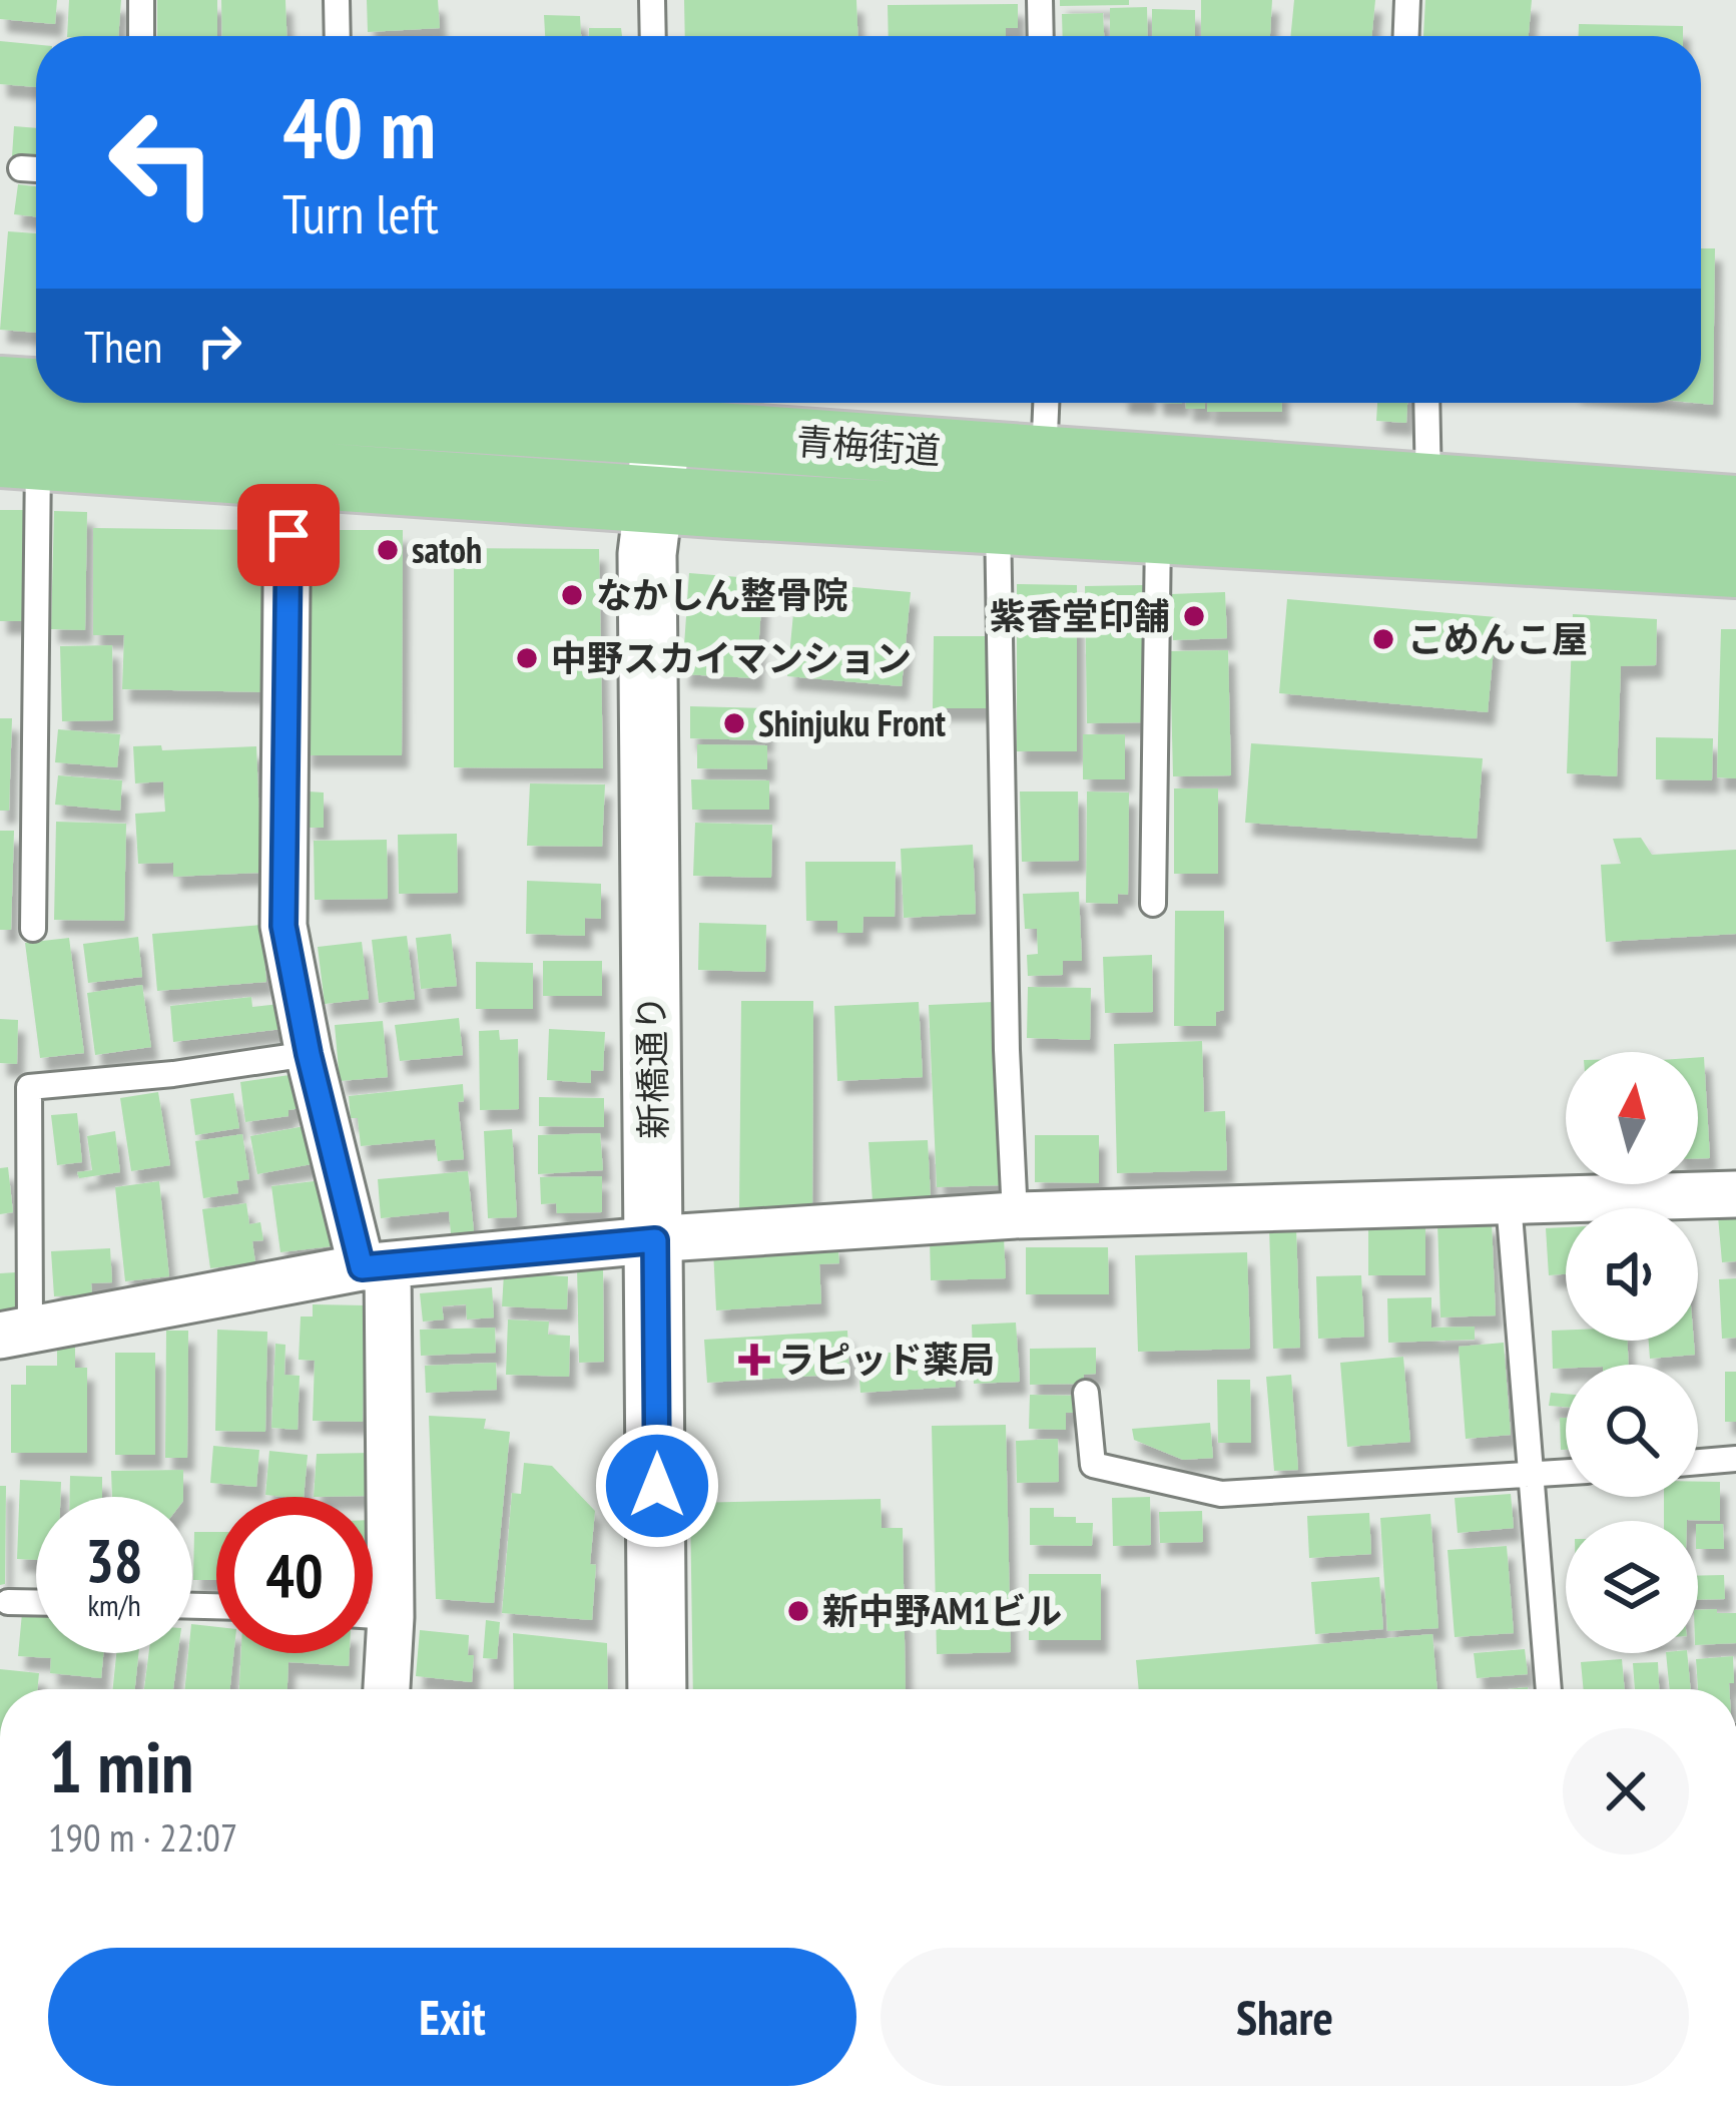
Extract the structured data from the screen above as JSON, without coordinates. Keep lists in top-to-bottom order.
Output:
{
  "streets": {
    "main road": ["青梅街道"],
    "street": ["新橋通り"]
  },
  "crossings": [
    ["青梅街道", "新橋通り"]
  ],
  "places": {
    "other": [
      "satoh",
      "なかしん整骨院",
      "紫香堂印舗",
      "こめんこ屋",
      "中野スカイマンション",
      "Shinjuku Front",
      "新中野AM1ビル"
    ],
    "health": ["ラピッド薬局"]
  },
  "north": "top",
  "page": {
    "turn": ["40 m", "Turn left"],
    "then": "Then",
    "speed": "38 km/h",
    "limit": "40",
    "heading": ["1 min", "190 m · 22:07"],
    "buttons": ["Exit", "Share"]
  }
}
